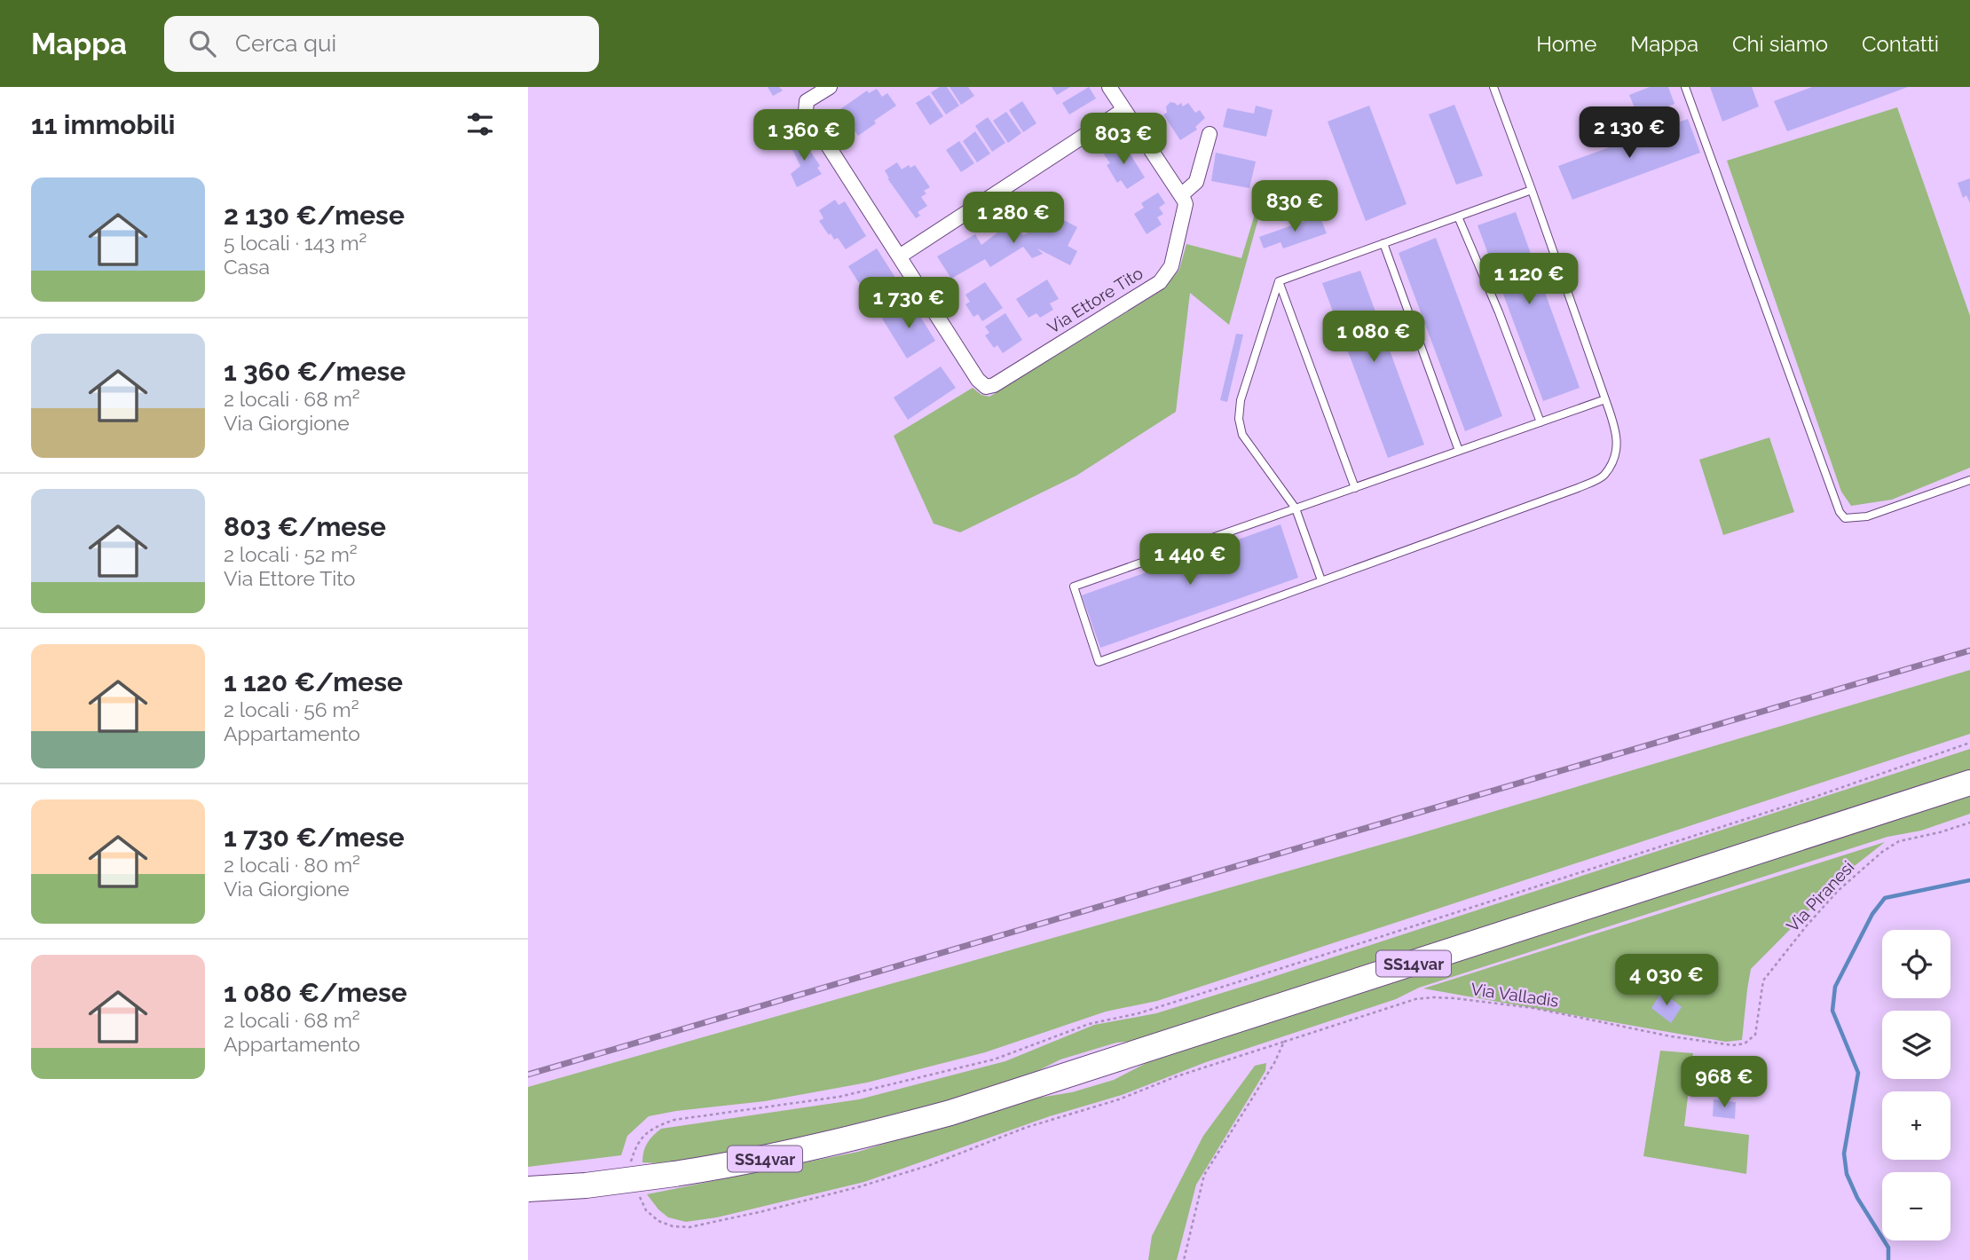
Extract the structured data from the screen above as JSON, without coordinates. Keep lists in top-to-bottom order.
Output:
{
  "streets": {
    "highway": ["SS14var"],
    "street": ["Via Ettore Tito"],
    "path": ["Via Piranesi", "Via Valladis"]
  },
  "crossings": [
    ["Via Piranesi", "Via Valladis"]
  ],
  "page": {
    "header": "Mappa",
    "search": "Cerca qui",
    "nav": [
      "Home",
      "Mappa",
      "Chi siamo",
      "Contatti"
    ],
    "heading": "11 immobili",
    "price": [
      "2 130 €",
      "1 360 €",
      "803 €",
      "830 €",
      "1 280 €",
      "1 120 €",
      "1 730 €",
      "1 080 €",
      "1 440 €",
      "4 030 €",
      "968 €"
    ],
    "list": [
      {
        "name": "2 130 €/mese",
        "note": "5 locali · 143 m² · Casa"
      },
      {
        "name": "1 360 €/mese",
        "note": "2 locali · 68 m² · Via Giorgione"
      },
      {
        "name": "803 €/mese",
        "note": "2 locali · 52 m² · Via Ettore Tito"
      },
      {
        "name": "1 120 €/mese",
        "note": "2 locali · 56 m² · Appartamento"
      },
      {
        "name": "1 730 €/mese",
        "note": "2 locali · 80 m² · Via Giorgione"
      },
      {
        "name": "1 080 €/mese",
        "note": "2 locali · 68 m² · Appartamento"
      }
    ],
    "map_buttons": ["+", "−"]
  }
}
